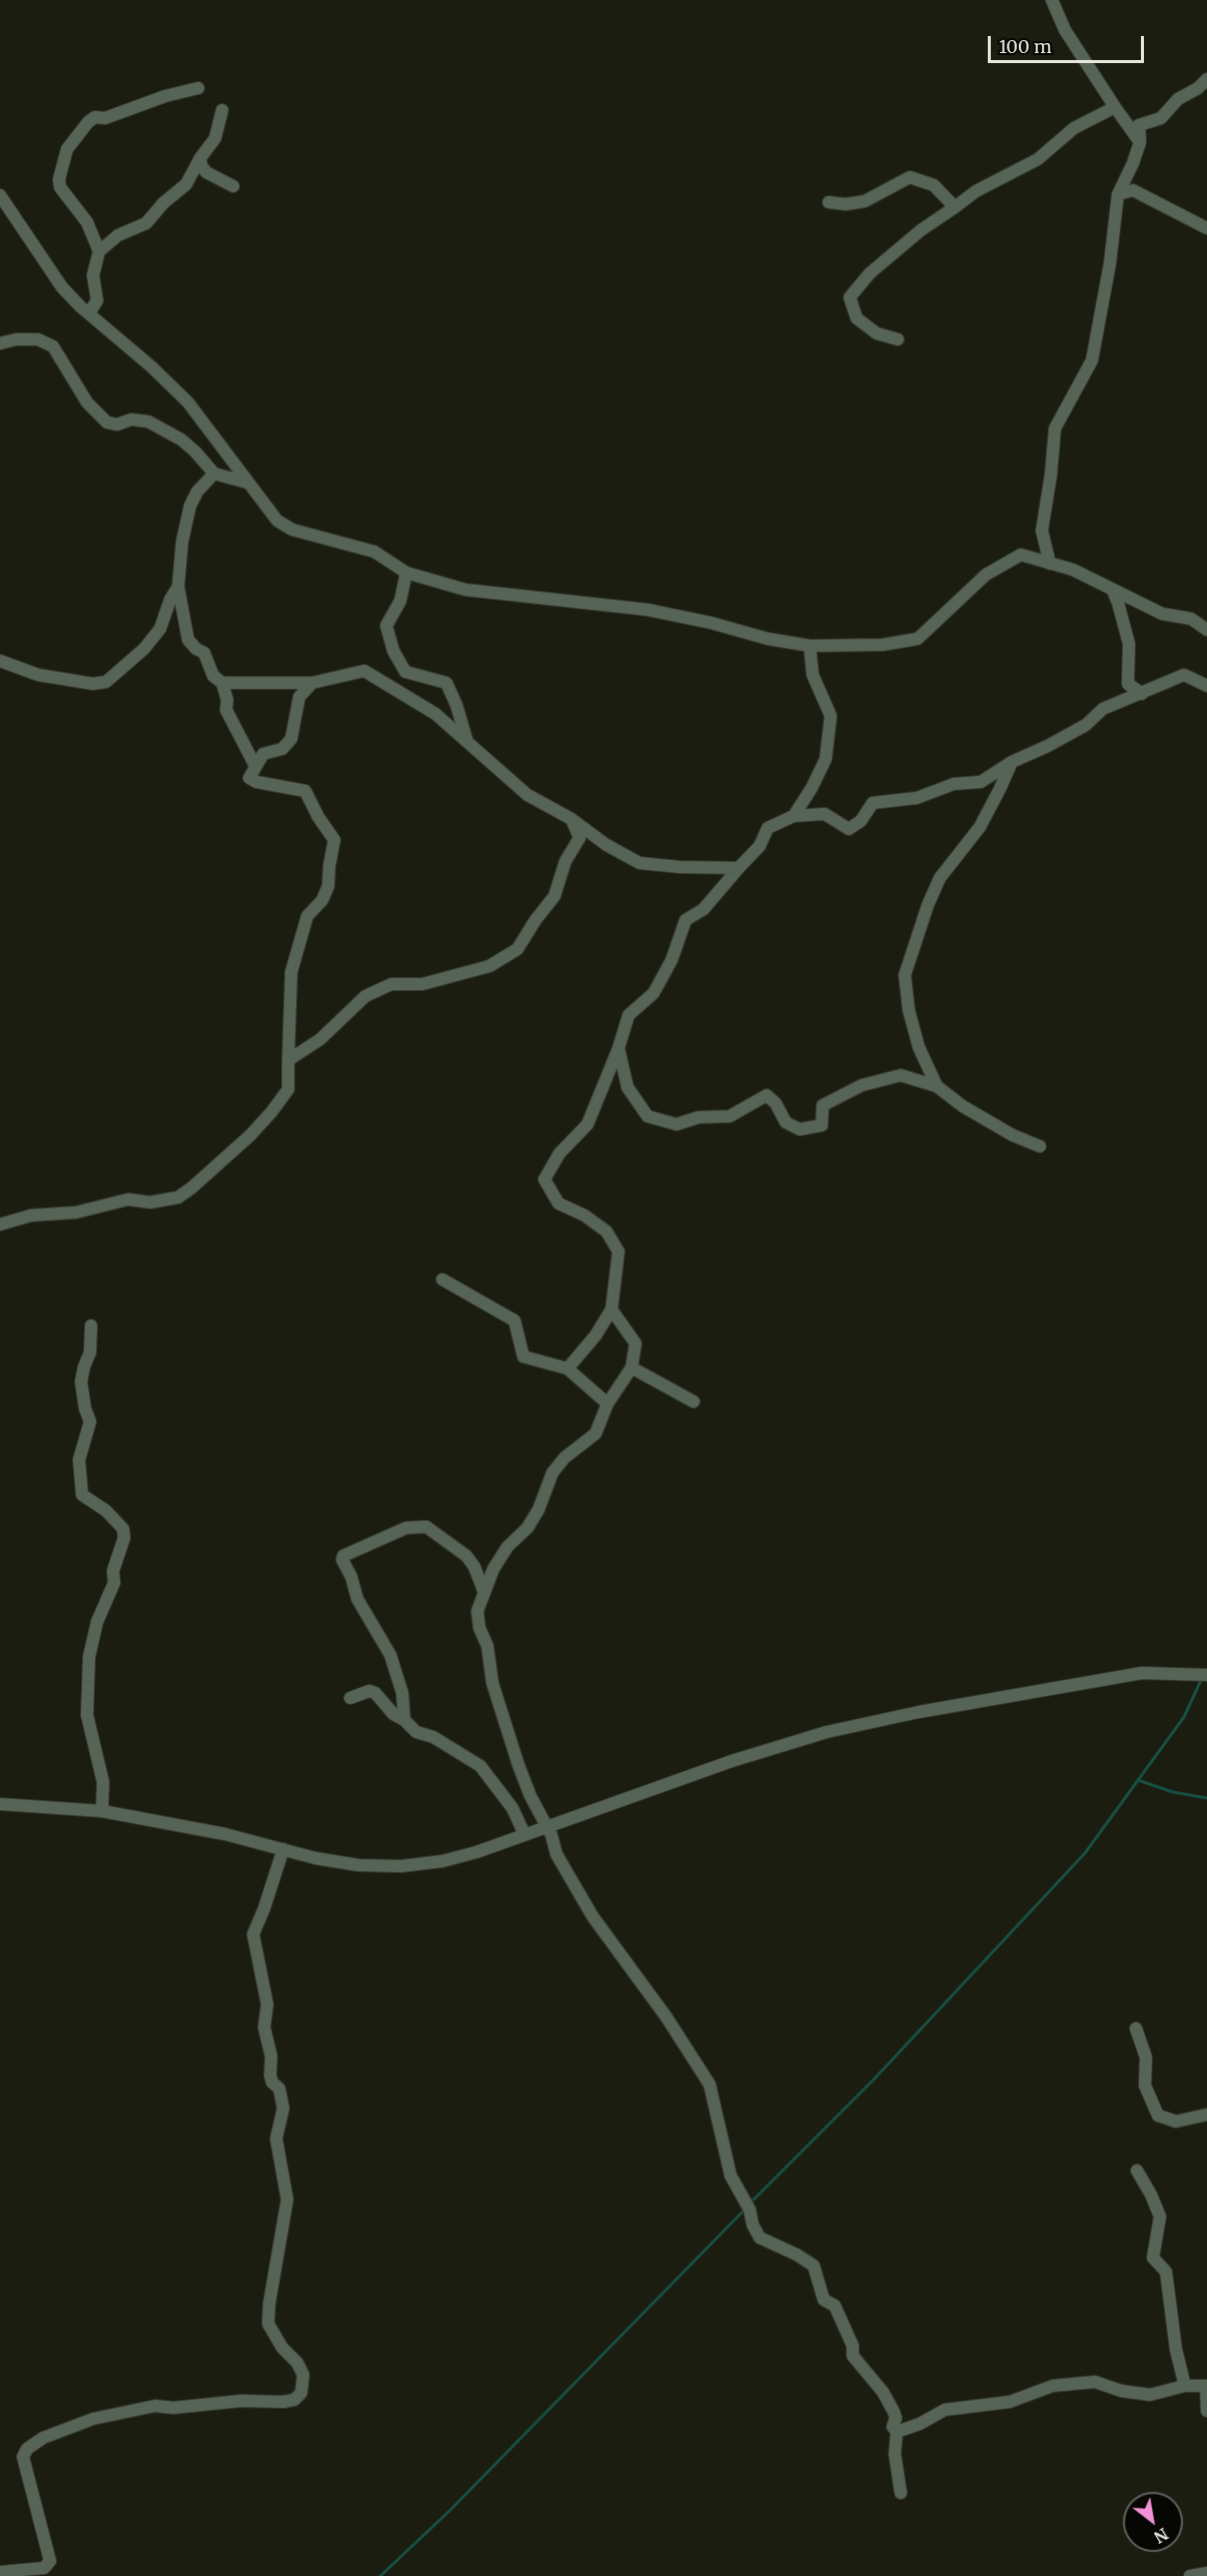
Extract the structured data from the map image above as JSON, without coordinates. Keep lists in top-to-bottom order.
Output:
{
  "scale_bar": "100 m",
  "north": "bottom right"
}
